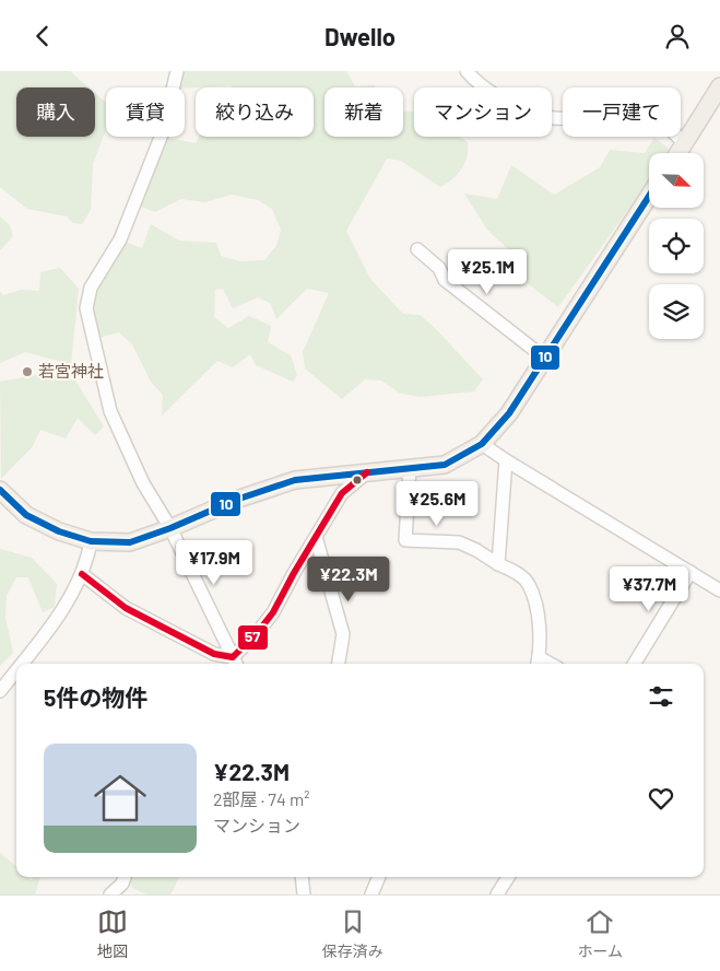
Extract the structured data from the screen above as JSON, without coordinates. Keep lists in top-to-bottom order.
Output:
{
  "places": ["若宮神社"],
  "lines": ["transit line 10", "transit line 57"],
  "north": "bottom right",
  "page": {
    "header": "Dwello",
    "chip": [
      "購入",
      "賃貸",
      "絞り込み",
      "新着",
      "マンション",
      "一戸建て"
    ],
    "price": [
      "¥25.1M",
      "¥25.6M",
      "¥17.9M",
      "¥22.3M",
      "¥37.7M"
    ],
    "heading": "5件の物件",
    "list": [
      {
        "name": "¥22.3M",
        "note": "2部屋 · 74 m² · マンション"
      }
    ],
    "tabs": ["地図", "保存済み", "ホーム"]
  }
}
